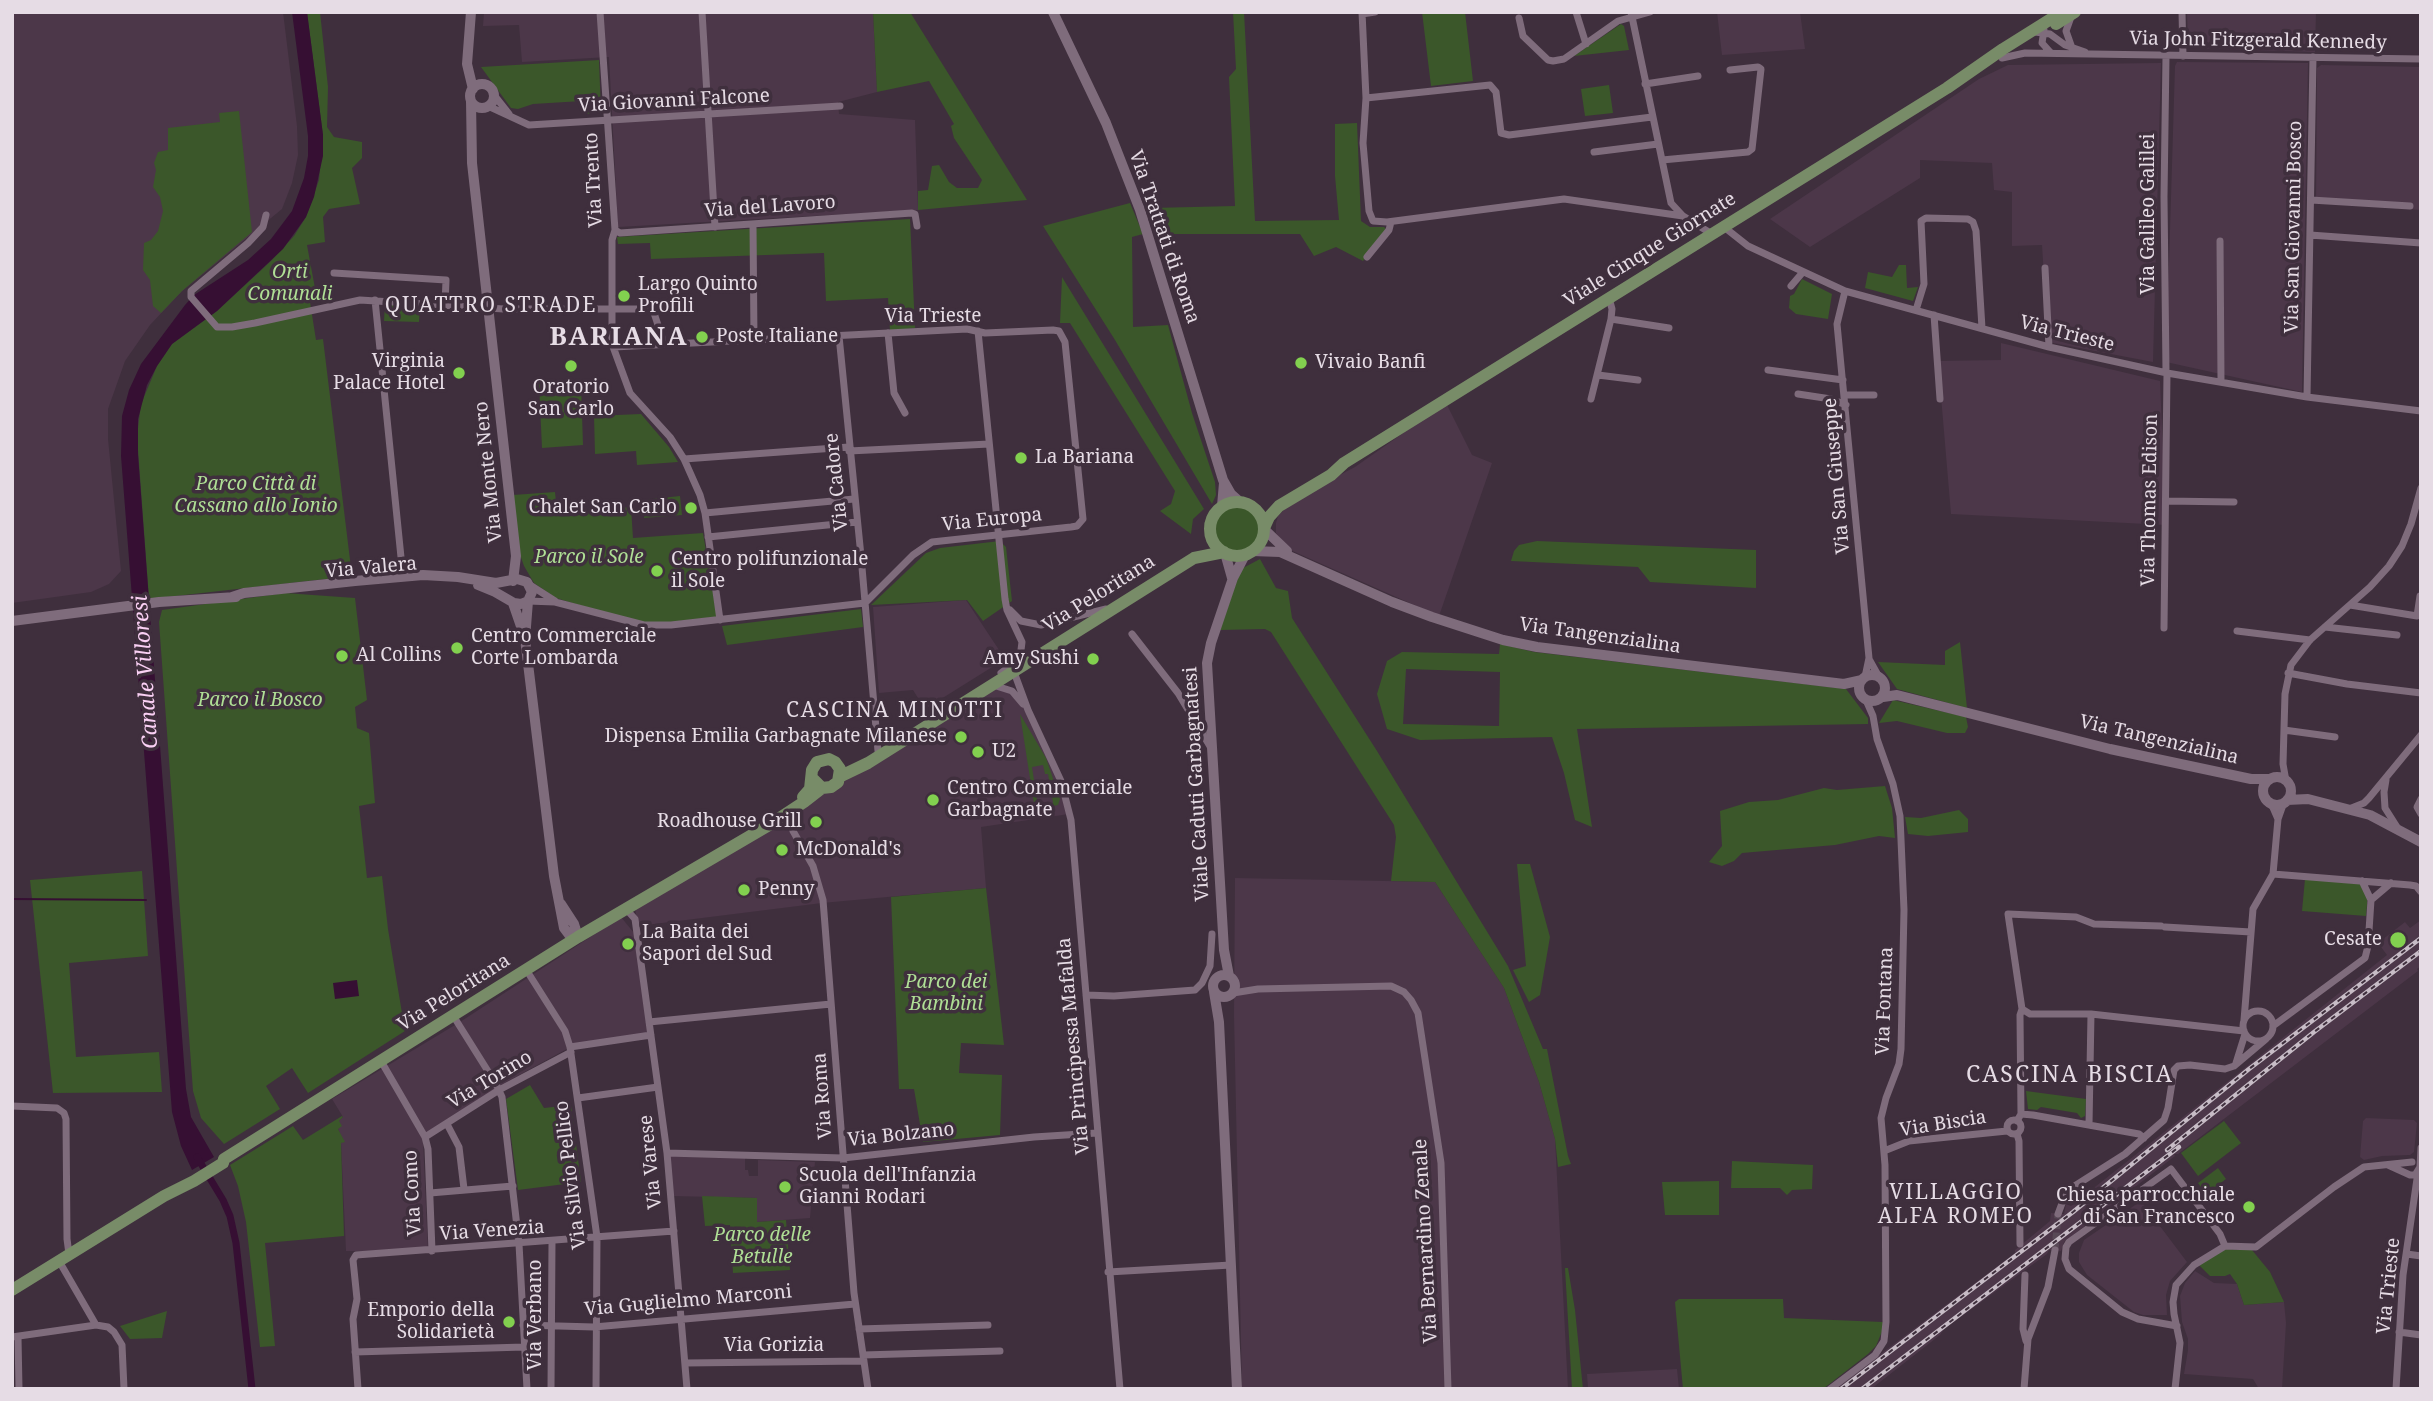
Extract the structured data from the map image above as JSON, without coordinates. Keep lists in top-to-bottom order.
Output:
{
  "streets": {
    "main road": ["Via Trattati di Roma", "Viale Cinque Giornate", "Via Peloritana"],
    "street": [
      "Via John Fitzgerald Kennedy",
      "Via Giovanni Falcone",
      "Via Trento",
      "Via del Lavoro",
      "Via Galileo Galilei",
      "Via San Giovanni Bosco",
      "Via Trieste",
      "Via Monte Nero",
      "Via San Giuseppe",
      "Via Cadore",
      "Via Thomas Edison",
      "Via Europa",
      "Via Valera",
      "Via Tangenzialina",
      "Viale Caduti Garbagnatesi",
      "Via Fontana",
      "Via Principessa Mafalda",
      "Via Torino",
      "Via Roma",
      "Via Biscia",
      "Via Bolzano",
      "Via Varese",
      "Via Silvio Pellico",
      "Via Como",
      "Via Venezia",
      "Via Bernardino Zenale",
      "Via Guglielmo Marconi",
      "Via Verbano",
      "Via Gorizia"
    ]
  },
  "crossings": [
    ["Via John Fitzgerald Kennedy", "Via Galileo Galilei"],
    ["Via John Fitzgerald Kennedy", "Via San Giovanni Bosco"],
    ["Via John Fitzgerald Kennedy", "Viale Cinque Giornate"],
    ["Via Giovanni Falcone", "Via Trento"],
    ["Via Giovanni Falcone", "Via Monte Nero"],
    ["Via Trento", "Via del Lavoro"],
    ["Via Trento", "Via Trieste"],
    ["Via Galileo Galilei", "Via Trieste"],
    ["Via Galileo Galilei", "Via Thomas Edison"],
    ["Via San Giovanni Bosco", "Via Trieste"],
    ["Via Trattati di Roma", "Via Peloritana"],
    ["Via Trattati di Roma", "Via Tangenzialina"],
    ["Via Trattati di Roma", "Viale Caduti Garbagnatesi"],
    ["Viale Cinque Giornate", "Via Trieste"],
    ["Via Trieste", "Via San Giuseppe"],
    ["Via Trieste", "Via Cadore"],
    ["Via Trieste", "Via Thomas Edison"],
    ["Via Trieste", "Via Europa"],
    ["Via Monte Nero", "Via Valera"],
    ["Via San Giuseppe", "Via Tangenzialina"],
    ["Via San Giuseppe", "Via Fontana"],
    ["Via Cadore", "Via Europa"],
    ["Via Cadore", "Via Peloritana"],
    ["Via Peloritana", "Via Tangenzialina"],
    ["Via Peloritana", "Viale Caduti Garbagnatesi"],
    ["Via Peloritana", "Via Principessa Mafalda"],
    ["Via Peloritana", "Via Roma"],
    ["Via Peloritana", "Via Varese"],
    ["Via Peloritana", "Via Silvio Pellico"],
    ["Via Peloritana", "Via Como"],
    ["Via Tangenzialina", "Viale Caduti Garbagnatesi"],
    ["Via Tangenzialina", "Via Fontana"],
    ["Viale Caduti Garbagnatesi", "Via Bernardino Zenale"],
    ["Via Fontana", "Via Biscia"],
    ["Via Principessa Mafalda", "Via Bolzano"],
    ["Via Torino", "Via Varese"],
    ["Via Torino", "Via Silvio Pellico"],
    ["Via Torino", "Via Como"],
    ["Via Roma", "Via Bolzano"],
    ["Via Roma", "Via Guglielmo Marconi"],
    ["Via Roma", "Via Gorizia"],
    ["Via Bolzano", "Via Varese"],
    ["Via Varese", "Via Venezia"],
    ["Via Varese", "Via Guglielmo Marconi"],
    ["Via Varese", "Via Gorizia"],
    ["Via Silvio Pellico", "Via Venezia"],
    ["Via Silvio Pellico", "Via Guglielmo Marconi"],
    ["Via Como", "Via Venezia"],
    ["Via Venezia", "Via Verbano"],
    ["Via Guglielmo Marconi", "Via Verbano"]
  ],
  "districts": [
    "QUATTRO STRADE",
    "BARIANA",
    "CASCINA MINOTTI",
    "CASCINA BISCIA",
    "VILLAGGIO ALFA ROMEO"
  ],
  "water": ["Canale Villoresi"],
  "parks": [
    "Orti Comunali",
    "Parco Città di Cassano allo Ionio",
    "Parco il Sole",
    "Parco il Bosco",
    "Parco dei Bambini",
    "Parco delle Betulle"
  ],
  "places": [
    "Largo Quinto Profili",
    "Poste Italiane",
    "Vivaio Banfi",
    "Oratorio San Carlo",
    "Virginia Palace Hotel",
    "La Bariana",
    "Chalet San Carlo",
    "Centro polifunzionale il Sole",
    "Centro Commerciale Corte Lombarda",
    "Al Collins",
    "Amy Sushi",
    "Dispensa Emilia Garbagnate Milanese",
    "U2",
    "Centro Commerciale Garbagnate",
    "Roadhouse Grill",
    "McDonald's",
    "Penny",
    "Cesate",
    "La Baita dei Sapori del Sud",
    "Scuola dell'Infanzia Gianni Rodari",
    "Chiesa parrocchiale di San Francesco",
    "Emporio della Solidarietà"
  ]
}
